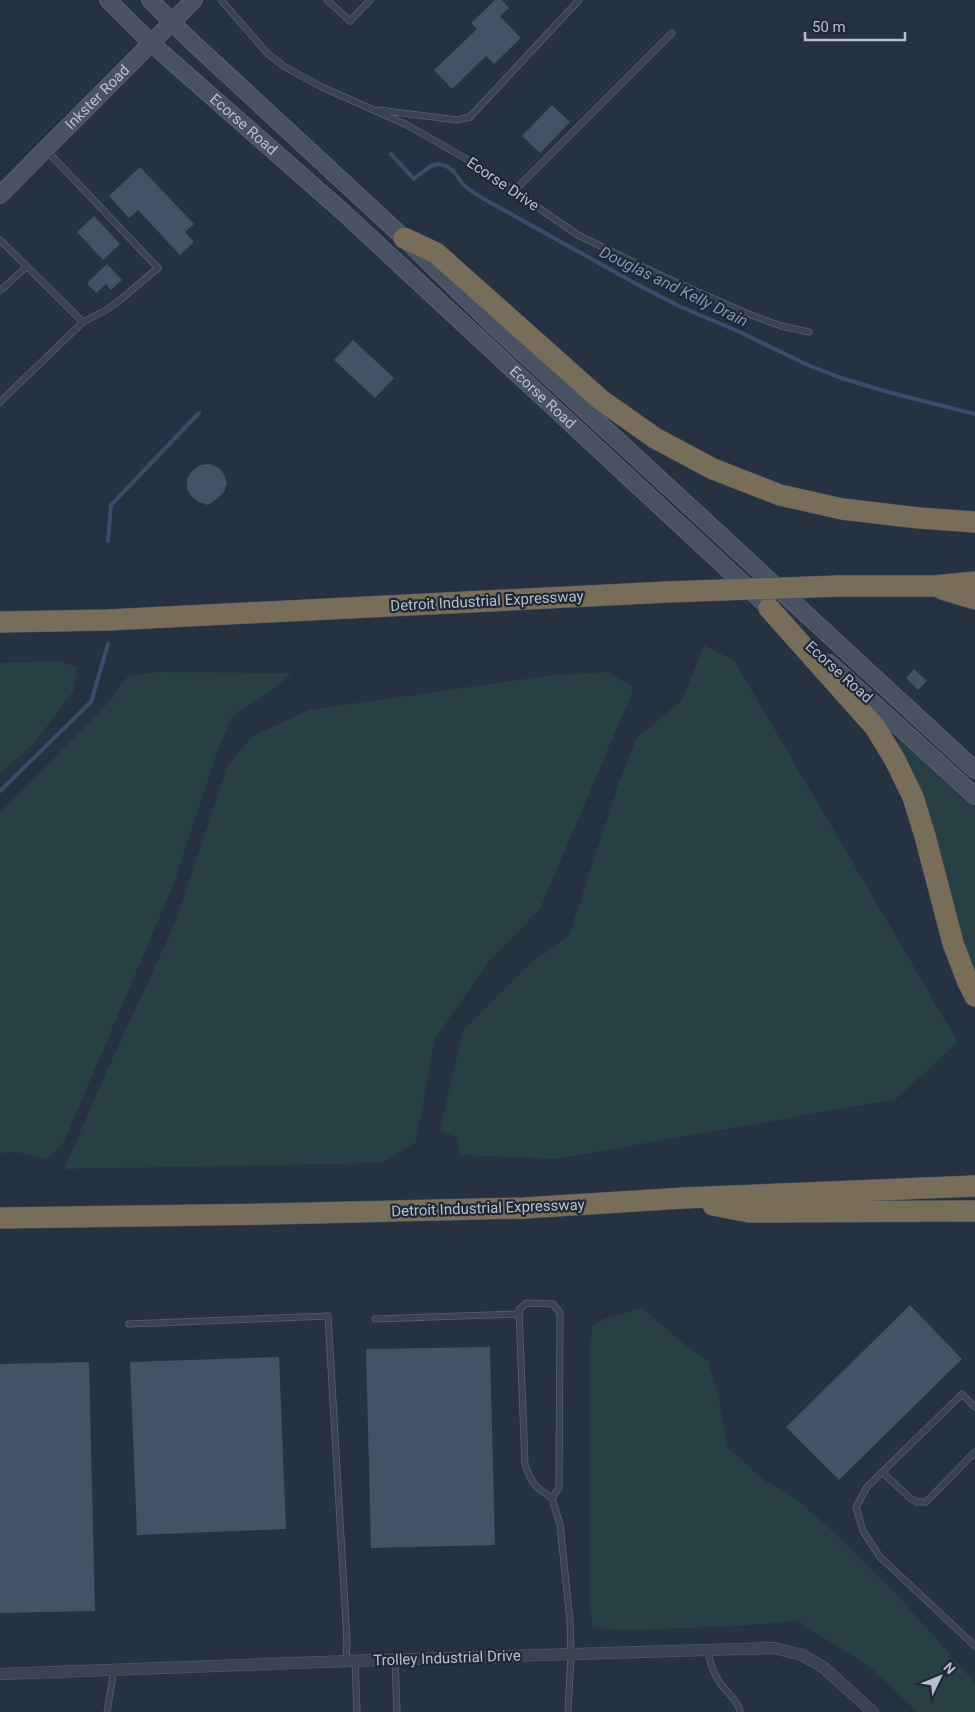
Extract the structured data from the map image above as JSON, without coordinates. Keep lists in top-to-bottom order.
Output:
{
  "streets": {
    "highway": ["Detroit Industrial Expressway"],
    "main road": ["Inkster Road", "Ecorse Road"],
    "street": ["Trolley Industrial Drive"],
    "lane": ["Ecorse Drive"]
  },
  "crossings": [
    ["Inkster Road", "Ecorse Road"]
  ],
  "water": ["Douglas and Kelly Drain"],
  "scale_bar": "50 m",
  "north": "top right"
}
